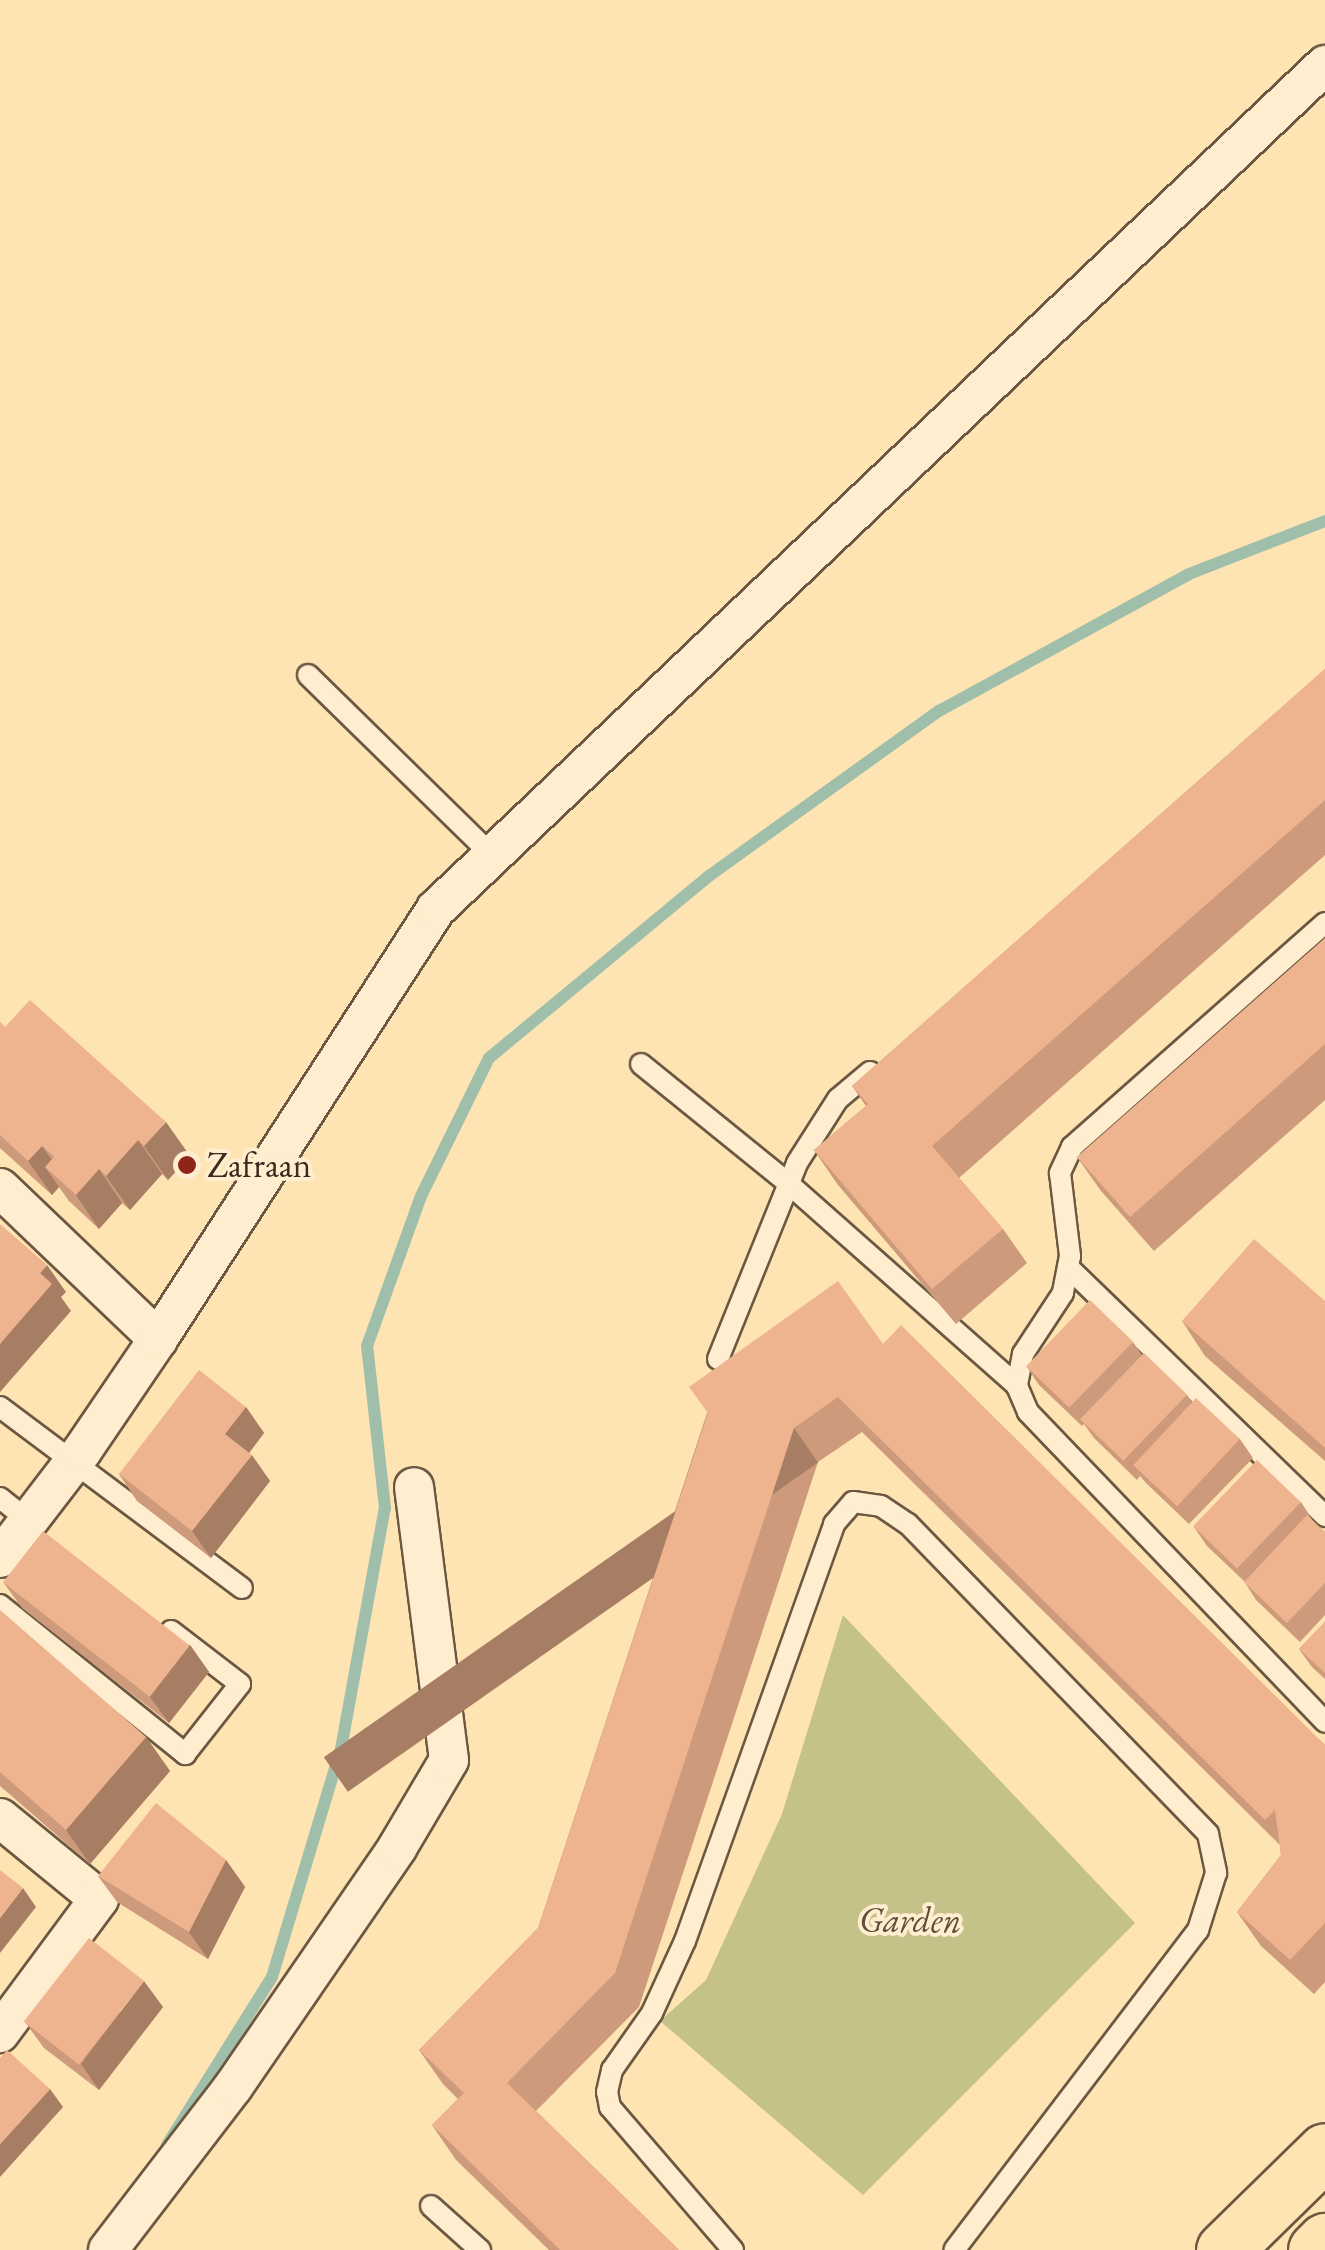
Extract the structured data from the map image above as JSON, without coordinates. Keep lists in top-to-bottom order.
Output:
{
  "parks": ["Garden"],
  "places": ["Zafraan"]
}
